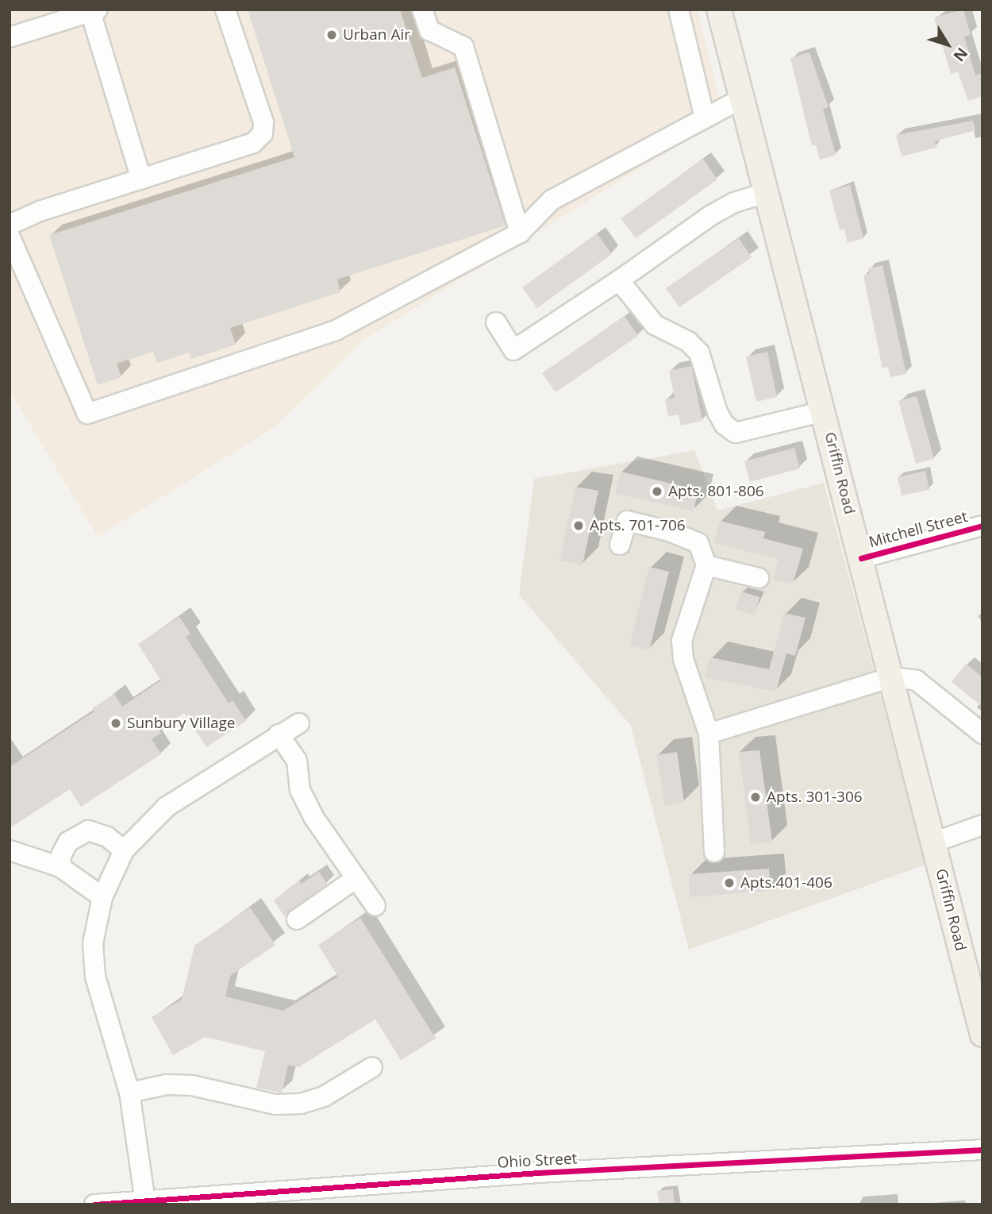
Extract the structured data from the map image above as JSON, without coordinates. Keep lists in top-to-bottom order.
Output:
{
  "streets": {
    "main road": ["Griffin Road"],
    "street": ["Mitchell Street", "Ohio Street"]
  },
  "crossings": [
    ["Griffin Road", "Mitchell Street"]
  ],
  "places": [
    "Urban Air",
    "Apts. 801-806",
    "Apts. 701-706",
    "Sunbury Village",
    "Apts. 301-306",
    "Apts.401-406"
  ],
  "north": "bottom right"
}
